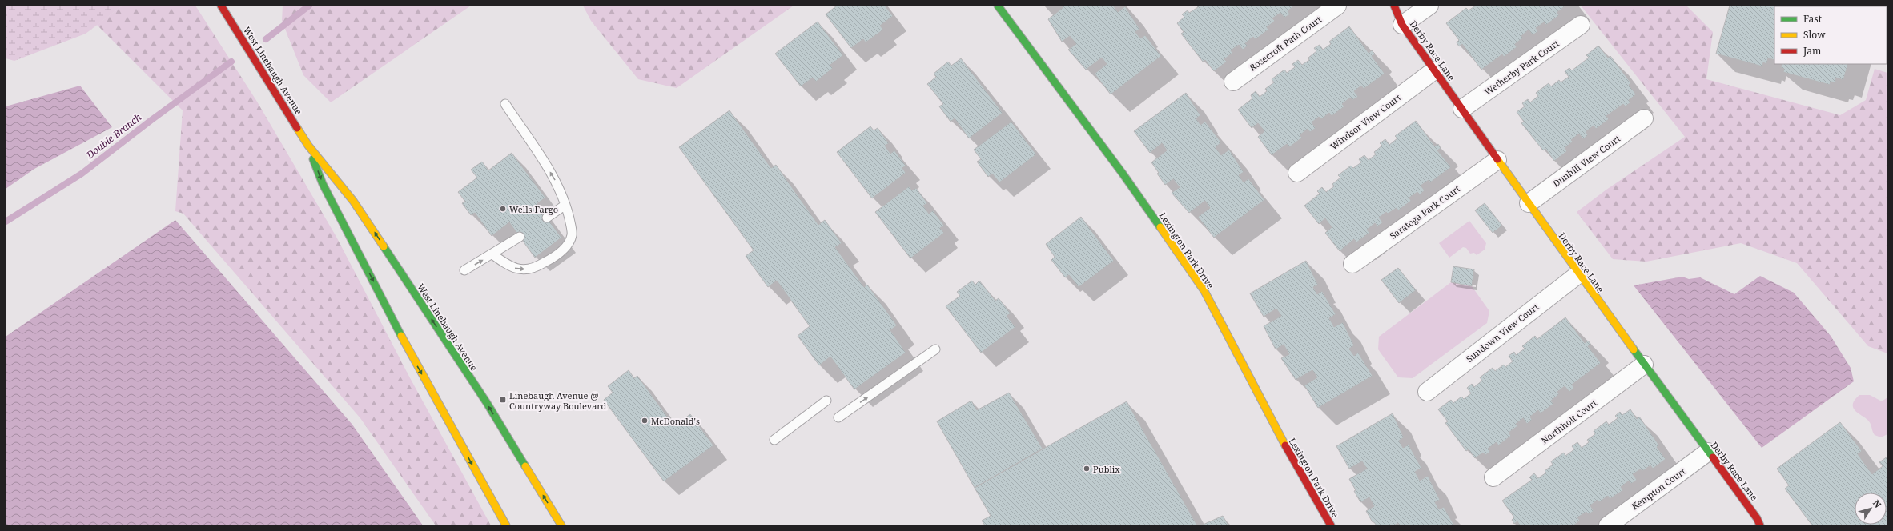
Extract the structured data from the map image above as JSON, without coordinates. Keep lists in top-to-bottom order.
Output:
{
  "streets": {
    "street": [
      "Rosecroft Path Court",
      "Derby Race Lane",
      "Wetherby Park Court",
      "West Linebaugh Avenue",
      "Windsor View Court",
      "Dunhill View Court",
      "Saratoga Park Court",
      "Lexington Park Drive",
      "Sundown View Court",
      "Northholt Court",
      "Kempton Court"
    ]
  },
  "crossings": [
    ["Derby Race Lane", "Wetherby Park Court"],
    ["Derby Race Lane", "Windsor View Court"],
    ["Derby Race Lane", "Dunhill View Court"],
    ["Derby Race Lane", "Saratoga Park Court"],
    ["Derby Race Lane", "Sundown View Court"],
    ["Derby Race Lane", "Northholt Court"],
    ["Derby Race Lane", "Kempton Court"]
  ],
  "water": ["Double Branch"],
  "places": {
    "other": ["Wells Fargo", "McDonald's", "Publix"],
    "transit": ["Linebaugh Avenue @ Countryway Boulevard"]
  },
  "legend": ["Fast", "Slow", "Jam"],
  "north": "top right"
}
